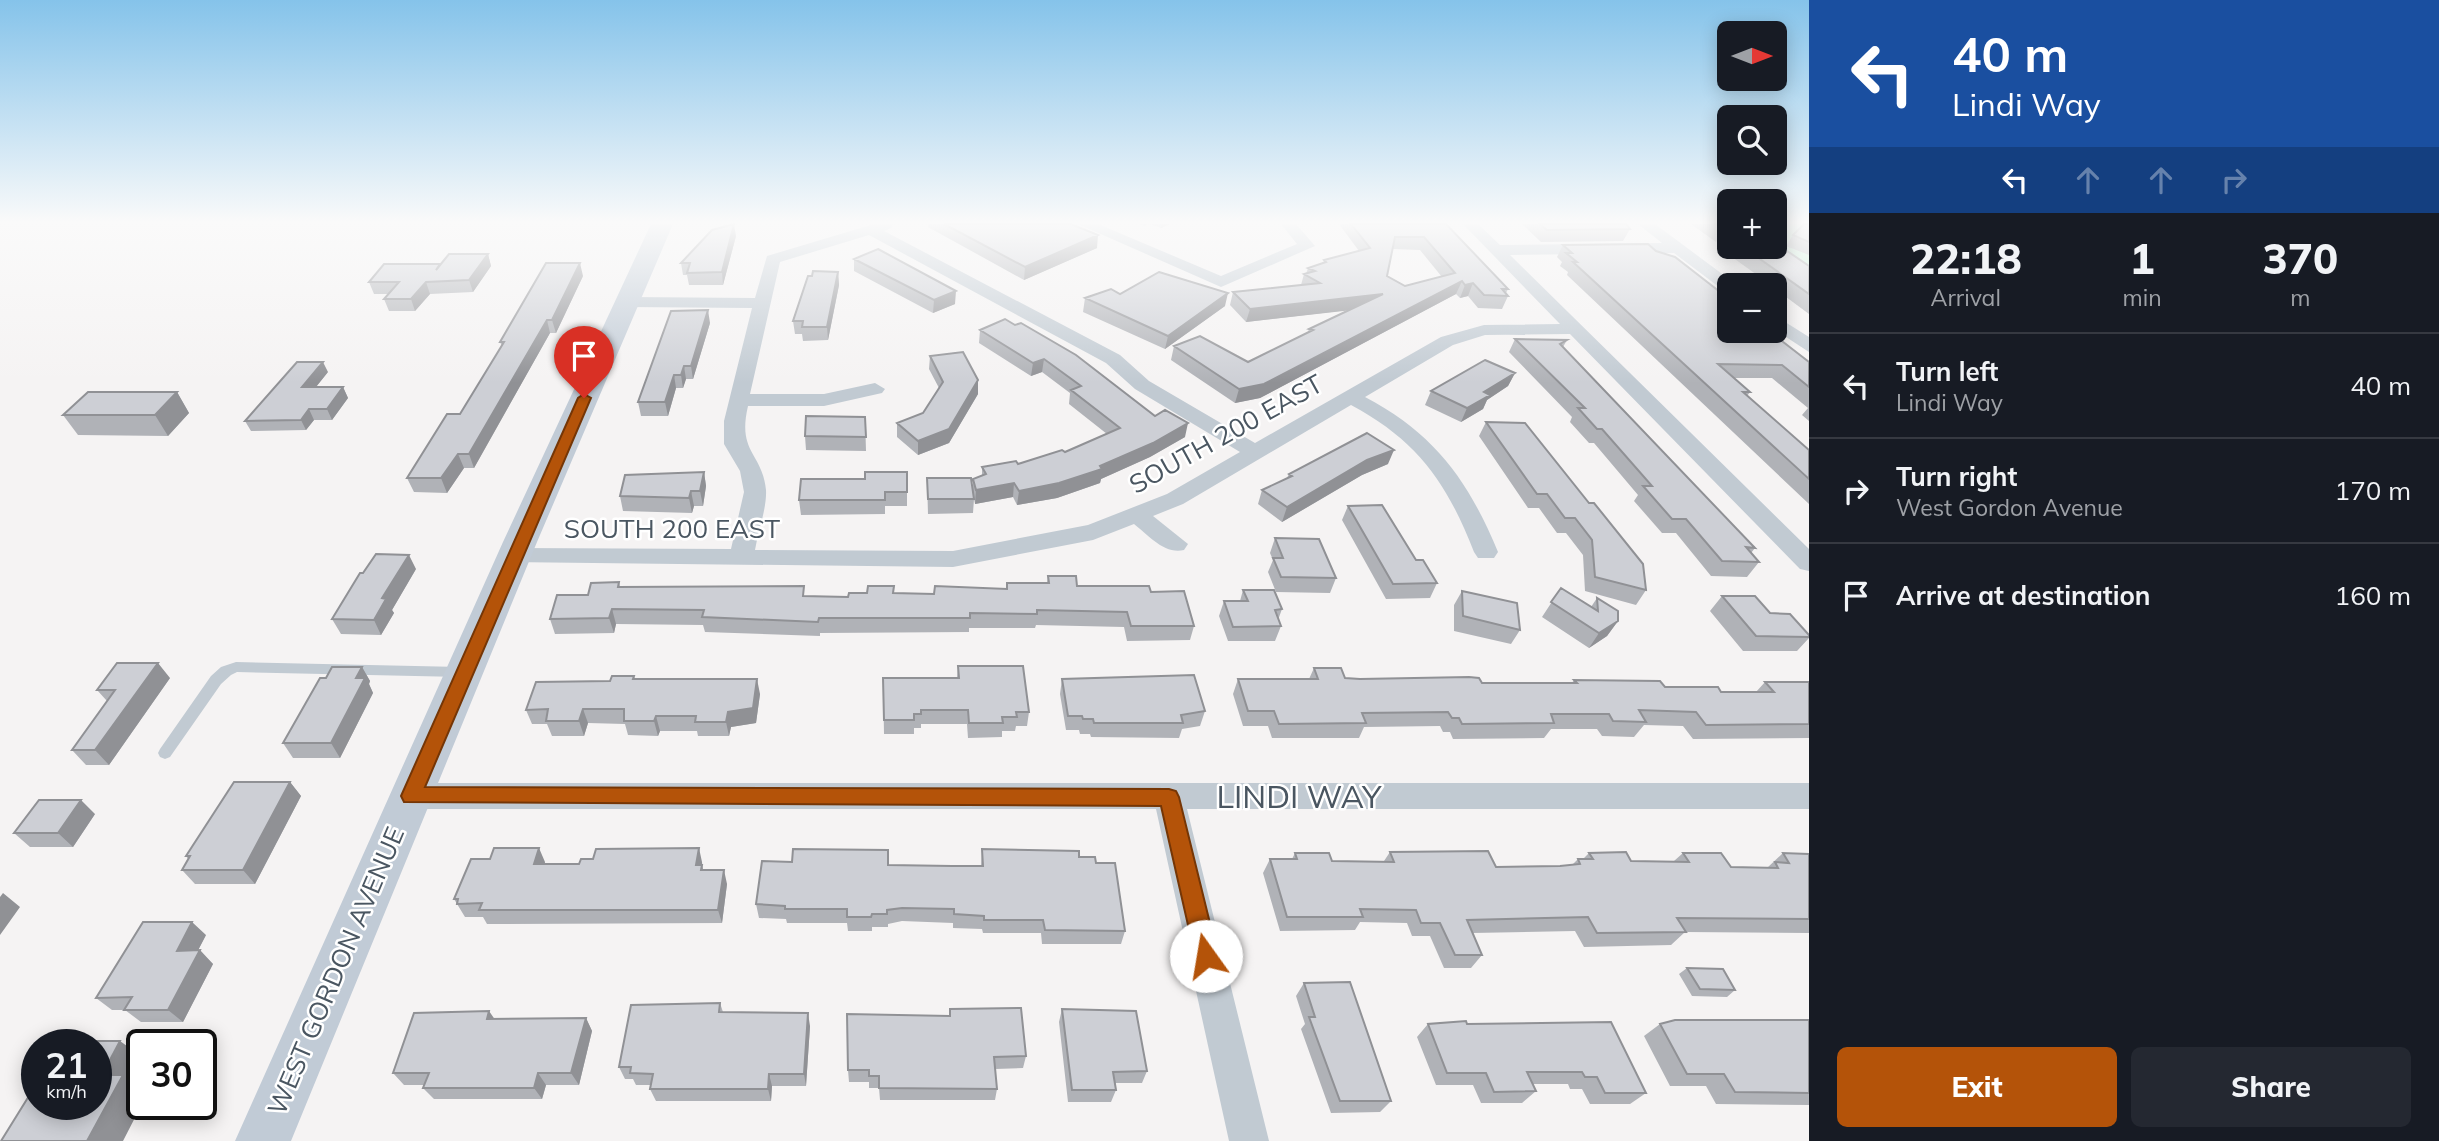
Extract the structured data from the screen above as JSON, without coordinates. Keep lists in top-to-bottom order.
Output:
{
  "streets": {
    "main road": ["WEST GORDON AVENUE"],
    "street": ["SOUTH 200 EAST", "LINDI WAY"]
  },
  "crossings": [
    ["SOUTH 200 EAST", "WEST GORDON AVENUE"],
    ["LINDI WAY", "WEST GORDON AVENUE"]
  ],
  "north": "right",
  "page": {
    "turn": ["40 m", "Lindi Way"],
    "map_buttons": ["+", "−"],
    "eta": [
      "22:18",
      "Arrival",
      "1",
      "min",
      "370",
      "m"
    ],
    "list": [
      {
        "name": "Turn left",
        "note": "Lindi Way",
        "value": "40 m"
      },
      {
        "name": "Turn right",
        "note": "West Gordon Avenue",
        "value": "170 m"
      },
      {
        "name": "Arrive at destination",
        "value": "160 m"
      }
    ],
    "speed": "21 km/h",
    "limit": "30",
    "buttons": ["Exit", "Share"]
  }
}
